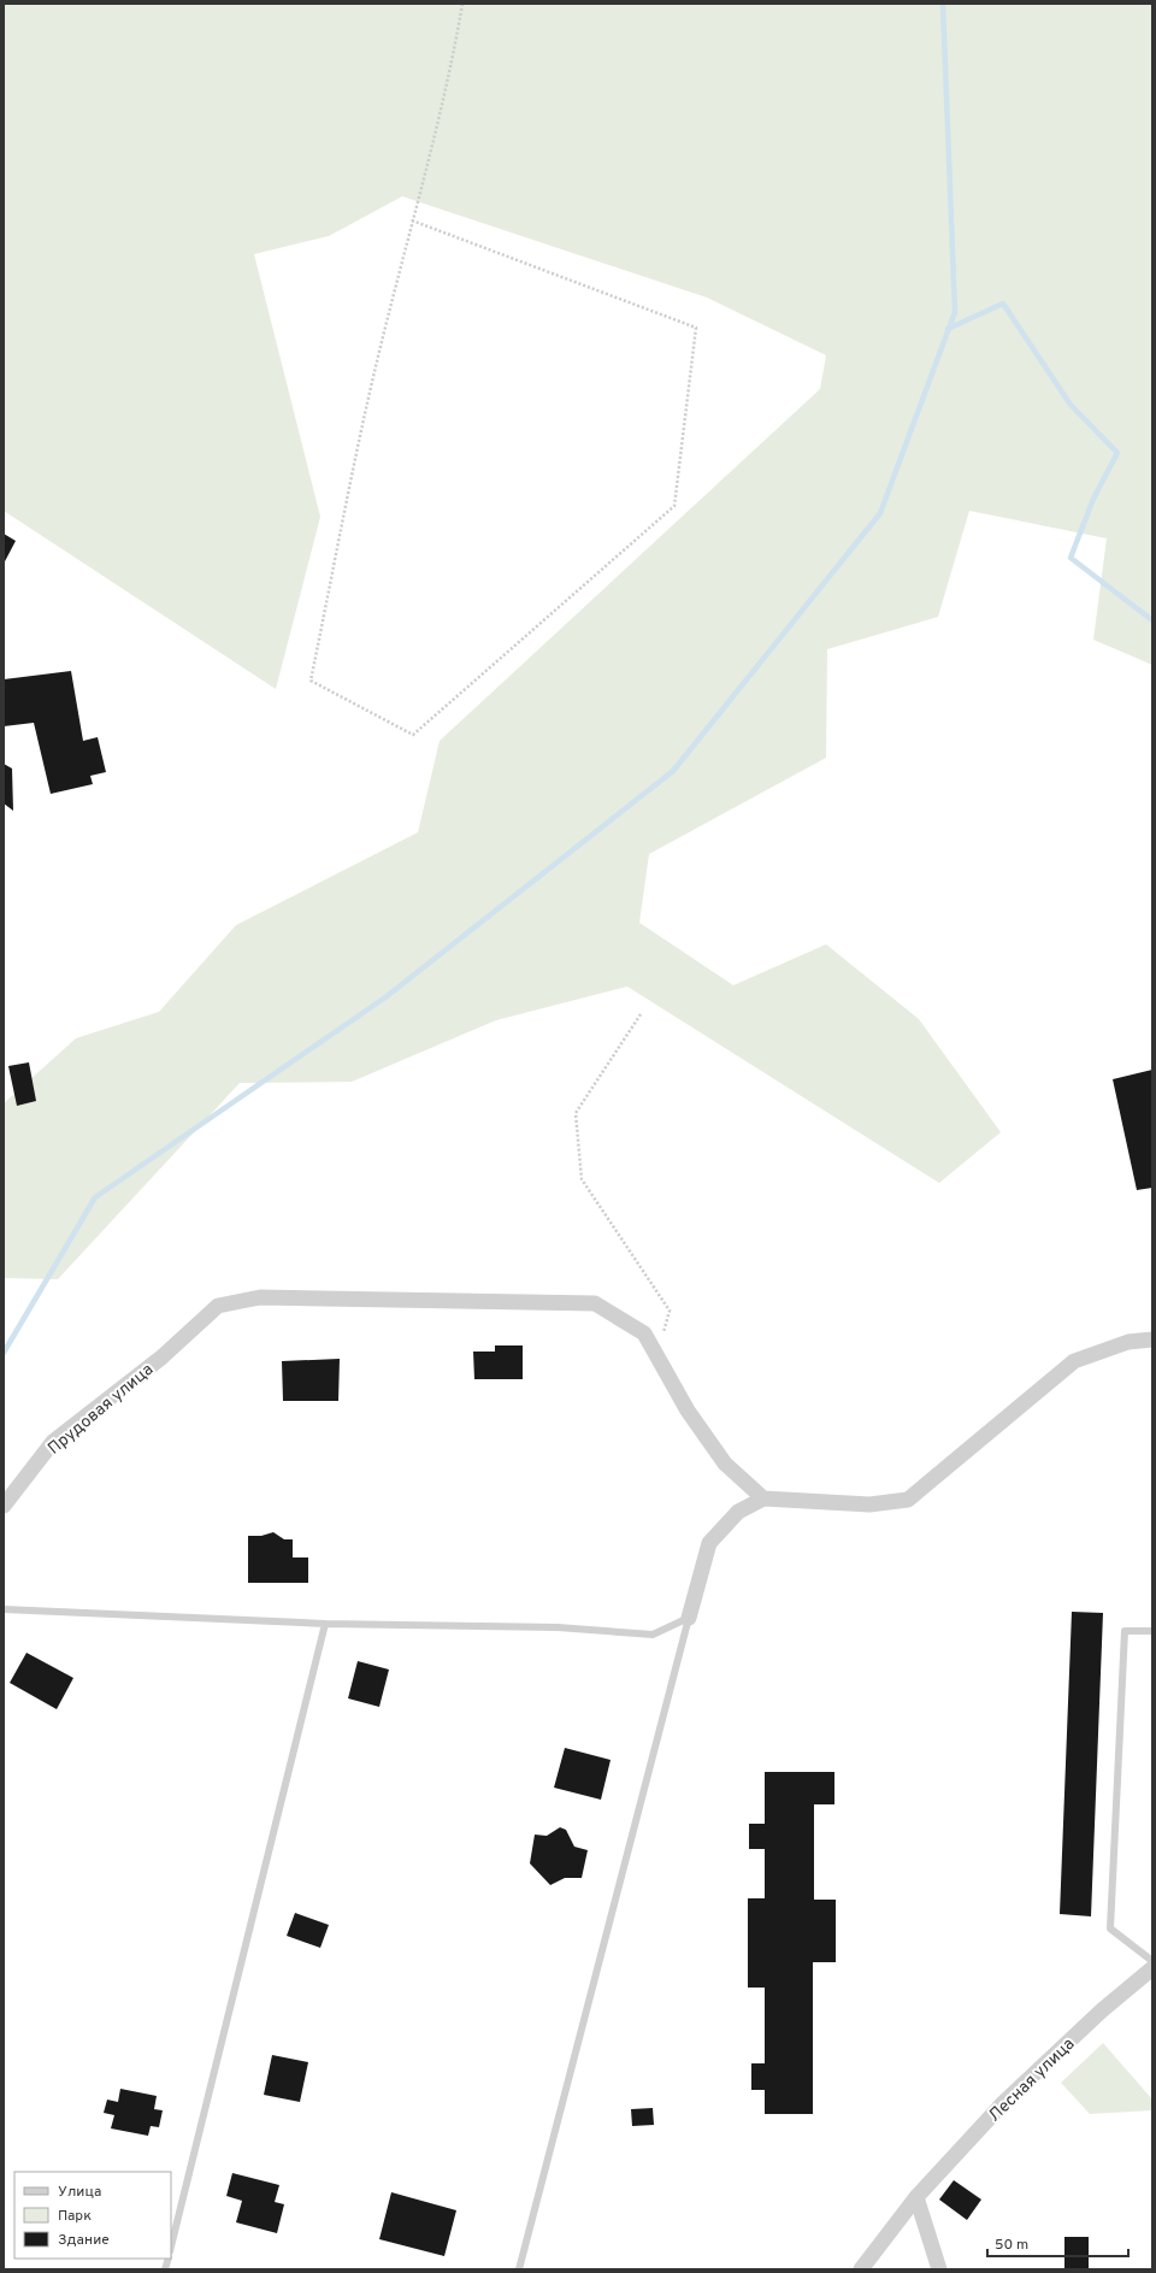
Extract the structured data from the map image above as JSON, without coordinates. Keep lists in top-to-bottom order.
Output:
{
  "streets": {
    "street": ["Прудовая улица", "Лесная улица"]
  },
  "legend": ["Улица", "Парк", "Здание"],
  "scale_bar": "50 m"
}
